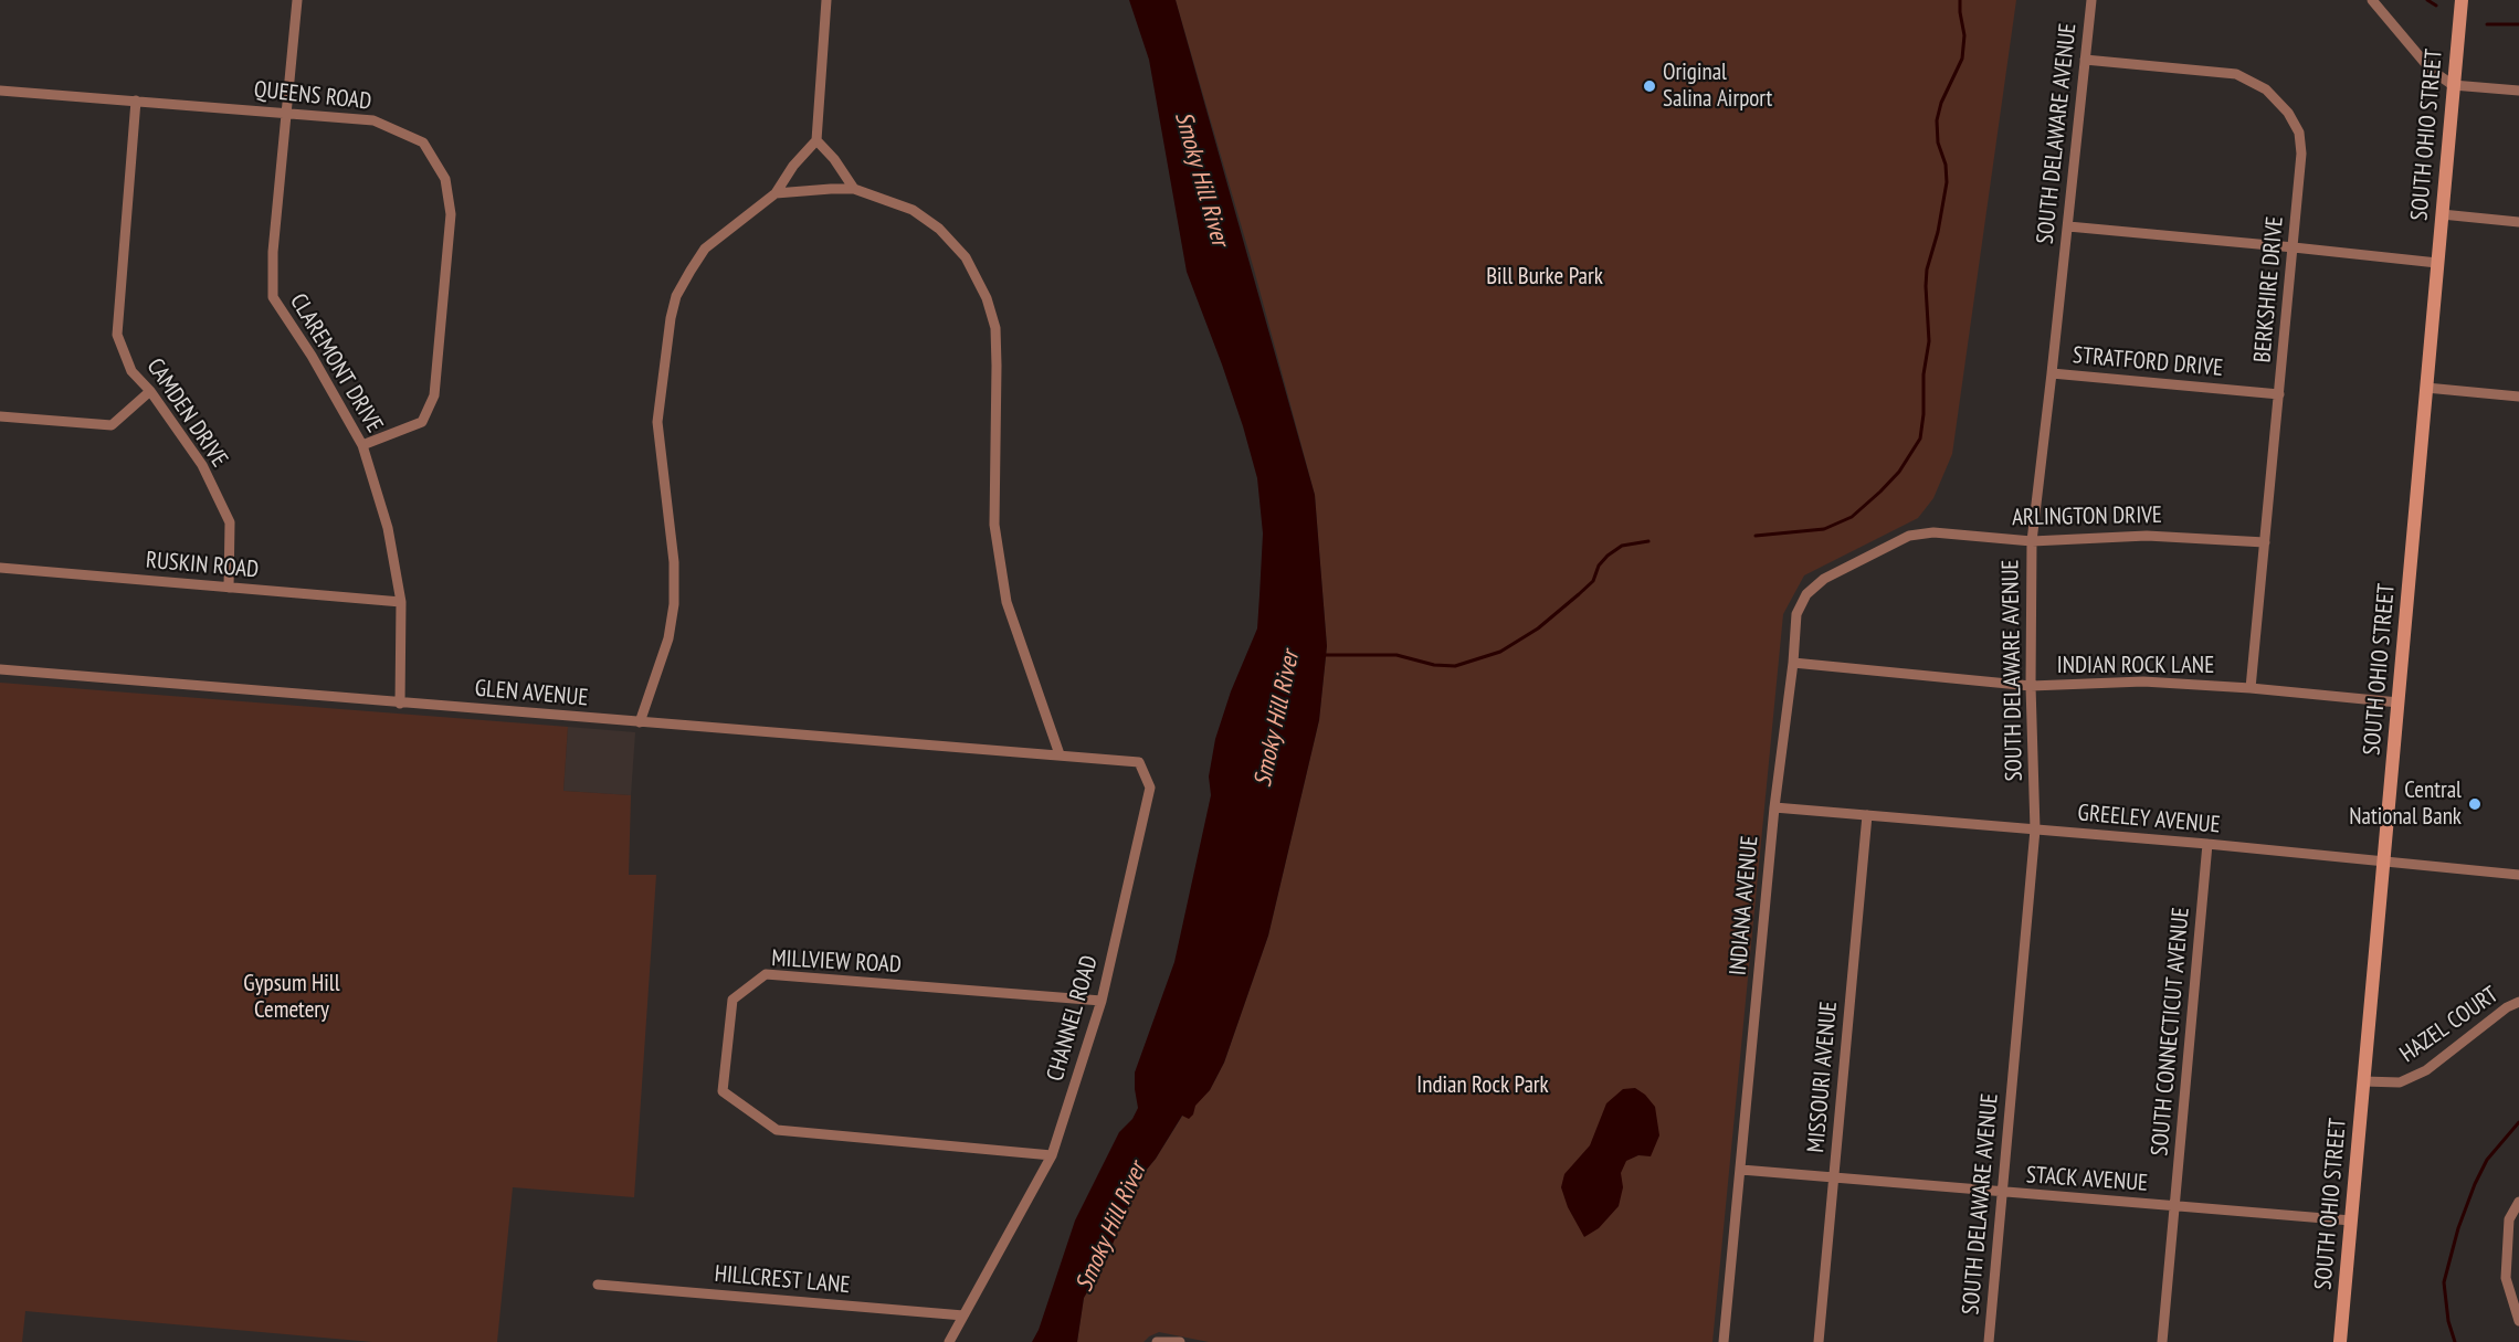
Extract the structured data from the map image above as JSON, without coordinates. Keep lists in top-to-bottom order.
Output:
{
  "streets": {
    "main road": ["SOUTH OHIO STREET"],
    "street": [
      "QUEENS ROAD",
      "SOUTH DELAWARE AVENUE",
      "BERKSHIRE DRIVE",
      "STRATFORD DRIVE",
      "CLAREMONT DRIVE",
      "CAMDEN DRIVE",
      "ARLINGTON DRIVE",
      "RUSKIN ROAD",
      "INDIAN ROCK LANE",
      "GLEN AVENUE",
      "GREELEY AVENUE",
      "INDIANA AVENUE",
      "MILLVIEW ROAD",
      "CHANNEL ROAD",
      "HAZEL COURT",
      "SOUTH CONNECTICUT AVENUE",
      "MISSOURI AVENUE",
      "STACK AVENUE",
      "HILLCREST LANE"
    ]
  },
  "crossings": [
    ["QUEENS ROAD", "CLAREMONT DRIVE"],
    ["QUEENS ROAD", "CAMDEN DRIVE"],
    ["SOUTH DELAWARE AVENUE", "BERKSHIRE DRIVE"],
    ["SOUTH DELAWARE AVENUE", "STRATFORD DRIVE"],
    ["SOUTH DELAWARE AVENUE", "ARLINGTON DRIVE"],
    ["SOUTH DELAWARE AVENUE", "INDIAN ROCK LANE"],
    ["SOUTH DELAWARE AVENUE", "GREELEY AVENUE"],
    ["SOUTH DELAWARE AVENUE", "STACK AVENUE"],
    ["SOUTH OHIO STREET", "INDIAN ROCK LANE"],
    ["SOUTH OHIO STREET", "GREELEY AVENUE"],
    ["SOUTH OHIO STREET", "HAZEL COURT"],
    ["SOUTH OHIO STREET", "STACK AVENUE"],
    ["BERKSHIRE DRIVE", "STRATFORD DRIVE"],
    ["BERKSHIRE DRIVE", "ARLINGTON DRIVE"],
    ["BERKSHIRE DRIVE", "INDIAN ROCK LANE"],
    ["CLAREMONT DRIVE", "RUSKIN ROAD"],
    ["CLAREMONT DRIVE", "GLEN AVENUE"],
    ["CAMDEN DRIVE", "RUSKIN ROAD"],
    ["ARLINGTON DRIVE", "INDIANA AVENUE"],
    ["INDIAN ROCK LANE", "INDIANA AVENUE"],
    ["GLEN AVENUE", "CHANNEL ROAD"],
    ["GREELEY AVENUE", "INDIANA AVENUE"],
    ["GREELEY AVENUE", "SOUTH CONNECTICUT AVENUE"],
    ["GREELEY AVENUE", "MISSOURI AVENUE"],
    ["INDIANA AVENUE", "STACK AVENUE"],
    ["MILLVIEW ROAD", "CHANNEL ROAD"],
    ["CHANNEL ROAD", "HILLCREST LANE"],
    ["SOUTH CONNECTICUT AVENUE", "STACK AVENUE"],
    ["MISSOURI AVENUE", "STACK AVENUE"]
  ],
  "water": ["Smoky Hill River"],
  "parks": ["Bill Burke Park", "Gypsum Hill Cemetery", "Indian Rock Park"],
  "places": ["Original Salina Airport", "Central National Bank"]
}
